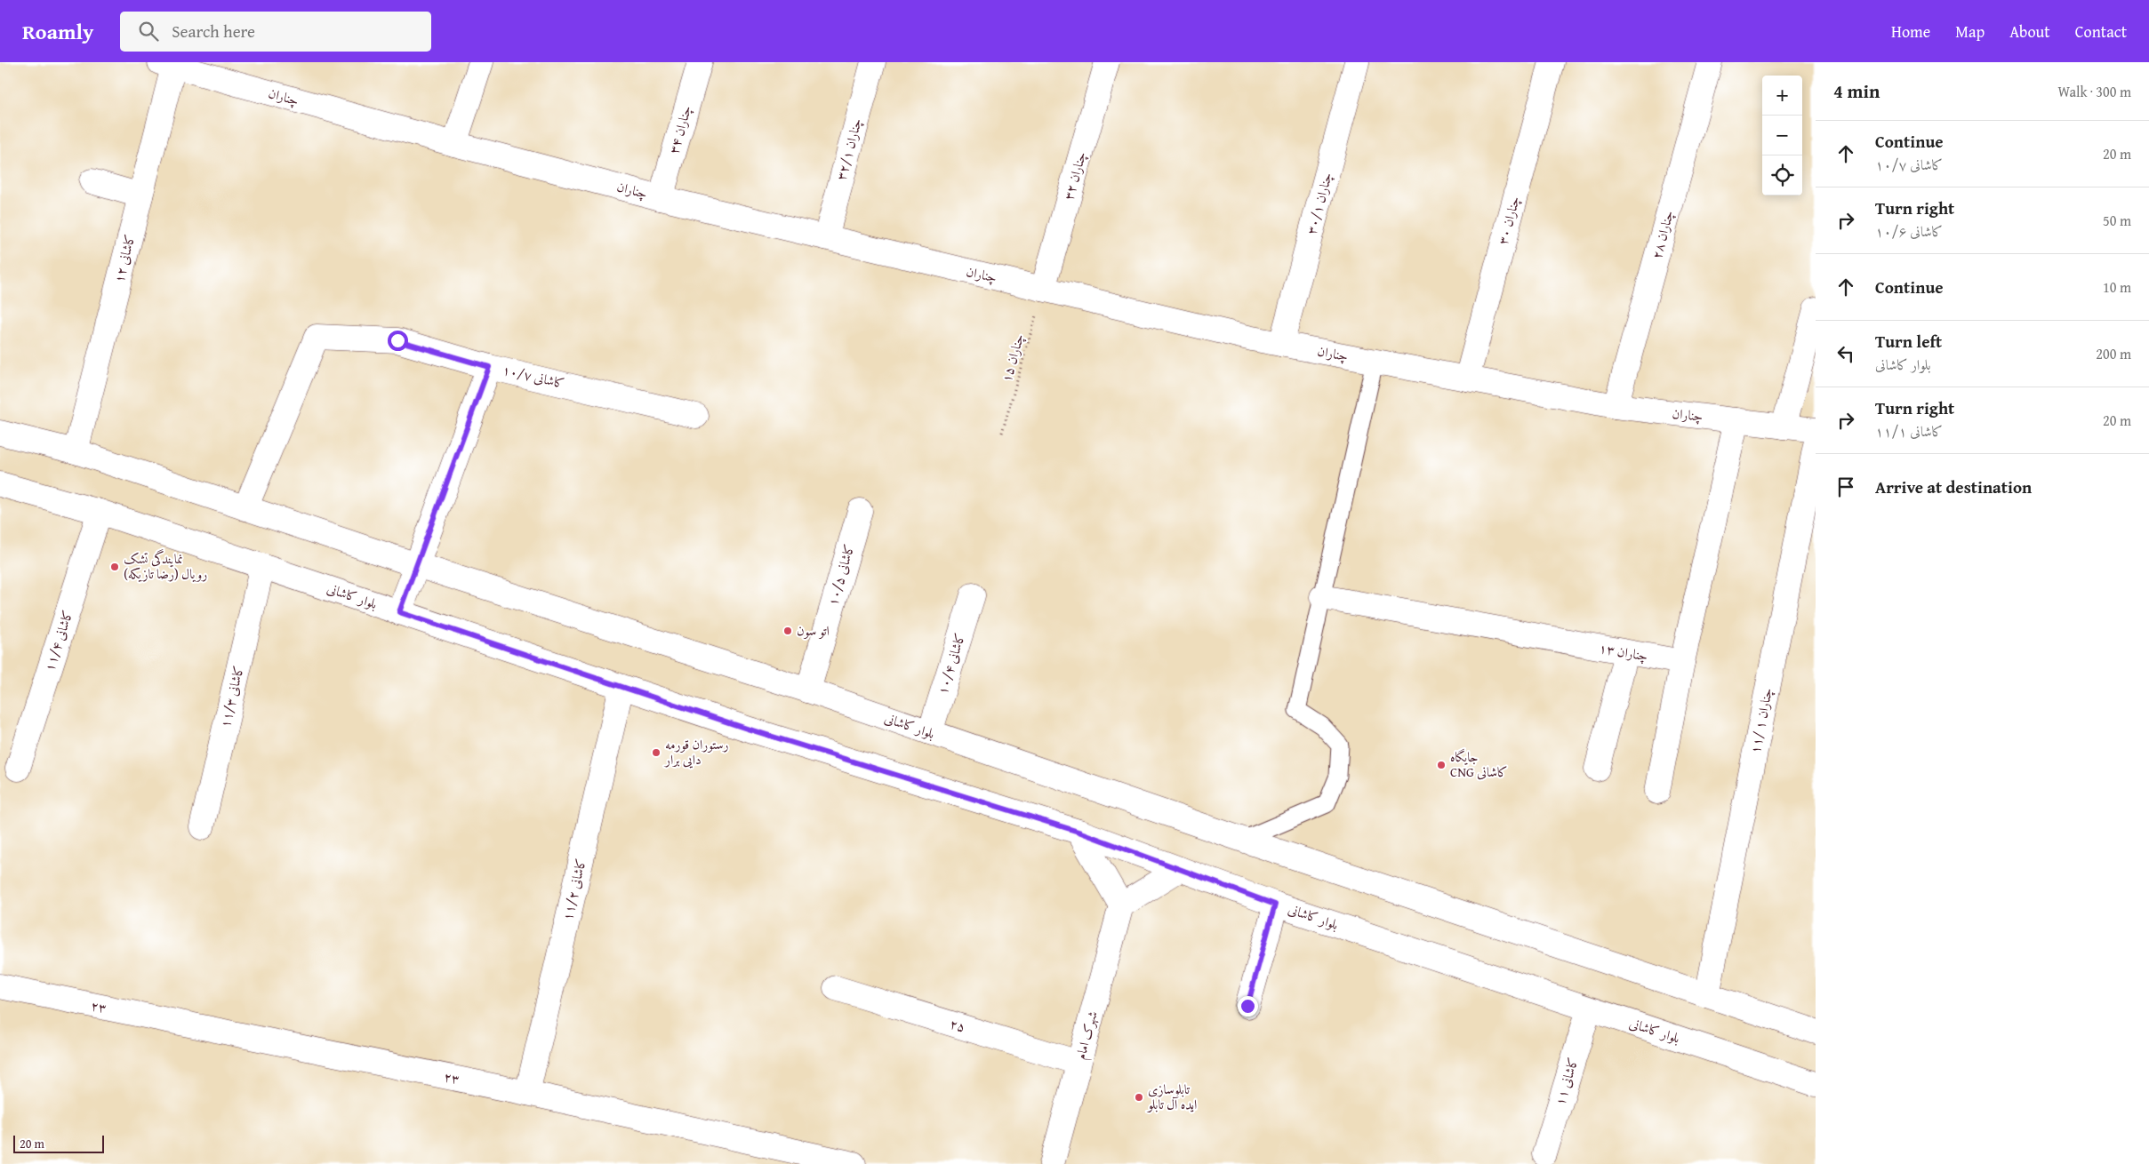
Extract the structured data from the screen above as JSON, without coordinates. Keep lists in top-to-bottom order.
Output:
{
  "streets": {
    "street": [
      "چناران",
      "چناران ۳۴",
      "چناران ۳۲/۱",
      "چناران ۳۲",
      "چناران ۳۰/۱",
      "چناران ۳۰",
      "چناران ۲۸",
      "کاشانی ۱۲",
      "۱۰/۷ کاشانی",
      "۱۰/۵ کاشانی",
      "بلوار کاشانی",
      "۱۱/۴ کاشانی",
      "چناران ۱۳",
      "۱۰/۴ کاشانی",
      "۱۱/۳ کاشانی",
      "چناران ۱ /۱۱",
      "۱۱/۲ کاشانی",
      "۲۳",
      "۲۵",
      "شهرک امام",
      "۱۱ کاشانی"
    ],
    "path": ["چناران ۱۵"]
  },
  "crossings": [
    ["چناران", "چناران ۳۴"],
    ["چناران", "چناران ۳۲/۱"],
    ["چناران", "چناران ۳۲"],
    ["چناران", "چناران ۳۰/۱"],
    ["چناران", "چناران ۳۰"],
    ["چناران", "چناران ۲۸"],
    ["چناران", "کاشانی ۱۲"],
    ["چناران", "چناران ۱۵"],
    ["چناران ۳۲", "چناران ۱۵"],
    ["کاشانی ۱۲", "بلوار کاشانی"],
    ["۱۰/۷ کاشانی", "بلوار کاشانی"],
    ["۱۰/۵ کاشانی", "بلوار کاشانی"],
    ["بلوار کاشانی", "۱۱/۴ کاشانی"],
    ["بلوار کاشانی", "۱۰/۴ کاشانی"],
    ["بلوار کاشانی", "۱۱/۳ کاشانی"],
    ["بلوار کاشانی", "چناران ۱ /۱۱"],
    ["بلوار کاشانی", "۱۱/۲ کاشانی"],
    ["بلوار کاشانی", "۱۱ کاشانی"],
    ["۱۱/۲ کاشانی", "۲۳"],
    ["۲۵", "شهرک امام"]
  ],
  "places": [
    "نمایندگی تشک رویال (رضا تازیکه)",
    "اتو سون",
    "رستوران قورمه دایی برار",
    "جایگاه CNG کاشانی",
    "تابلوسازی ایده آل تابلو"
  ],
  "scale_bar": "20 m",
  "page": {
    "header": "Roamly",
    "search": "Search here",
    "nav": [
      "Home",
      "Map",
      "About",
      "Contact"
    ],
    "heading": ["4 min", "Walk · 300 m"],
    "map_buttons": ["+", "−"],
    "list": [
      ["Continue", "۱۰/۷ کاشانی", "20 m"],
      ["Turn right", "۱۰/۶ کاشانی", "50 m"],
      ["Continue", "10 m"],
      ["Turn left", "بلوار کاشانی", "200 m"],
      ["Turn right", "۱۱/۱ کاشانی", "20 m"],
      "Arrive at destination"
    ],
    "scale": "20 m"
  }
}
